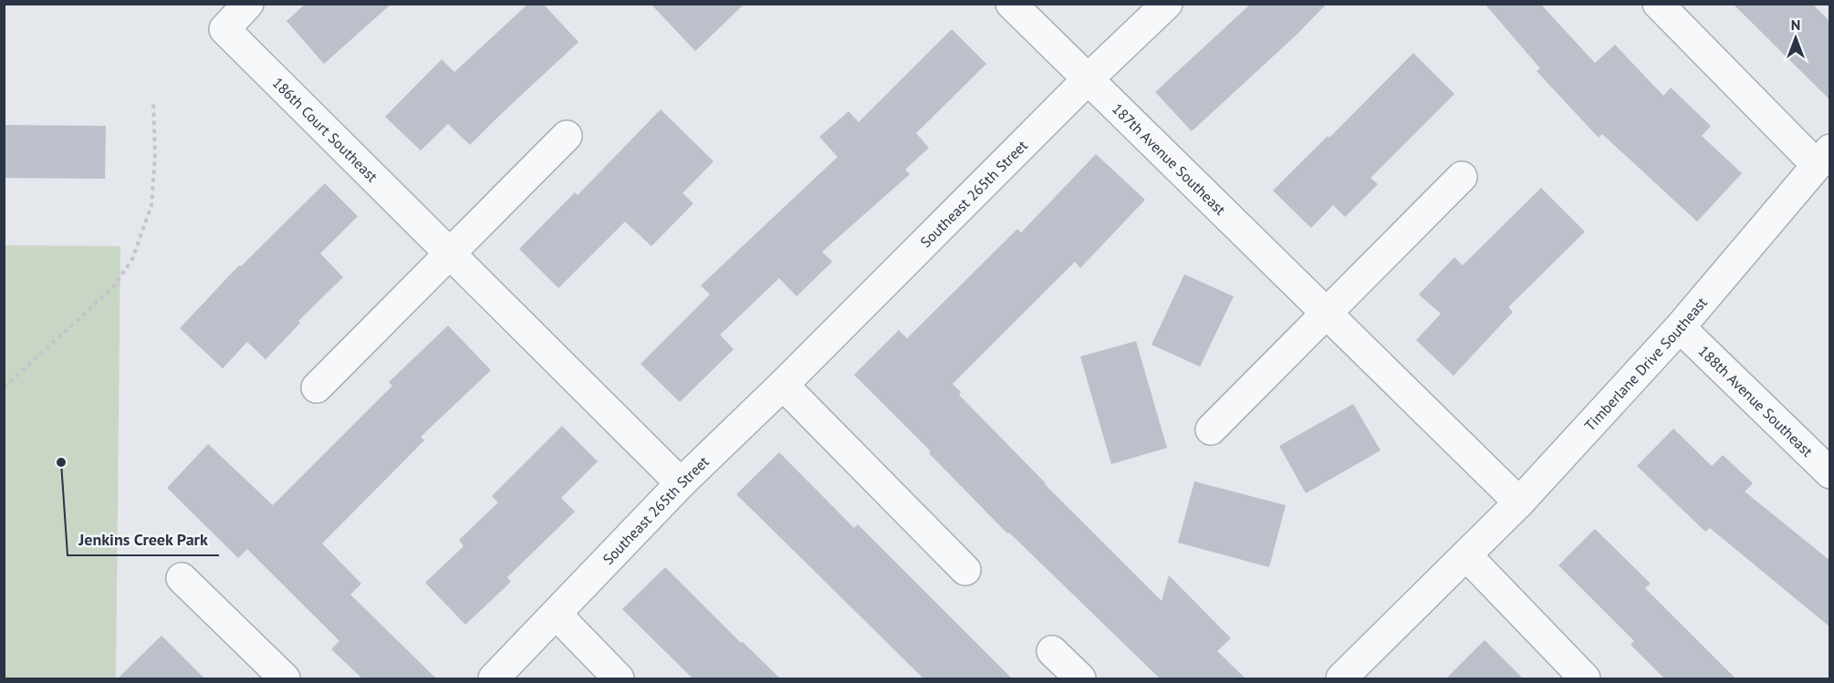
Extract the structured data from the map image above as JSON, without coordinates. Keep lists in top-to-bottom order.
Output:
{
  "streets": {
    "street": [
      "186th Court Southeast",
      "187th Avenue Southeast",
      "Southeast 265th Street",
      "Timberlane Drive Southeast",
      "188th Avenue Southeast"
    ]
  },
  "crossings": [
    ["186th Court Southeast", "Southeast 265th Street"],
    ["187th Avenue Southeast", "Southeast 265th Street"],
    ["187th Avenue Southeast", "Timberlane Drive Southeast"],
    ["Timberlane Drive Southeast", "188th Avenue Southeast"]
  ],
  "places": ["Jenkins Creek Park"],
  "north": "top"
}
